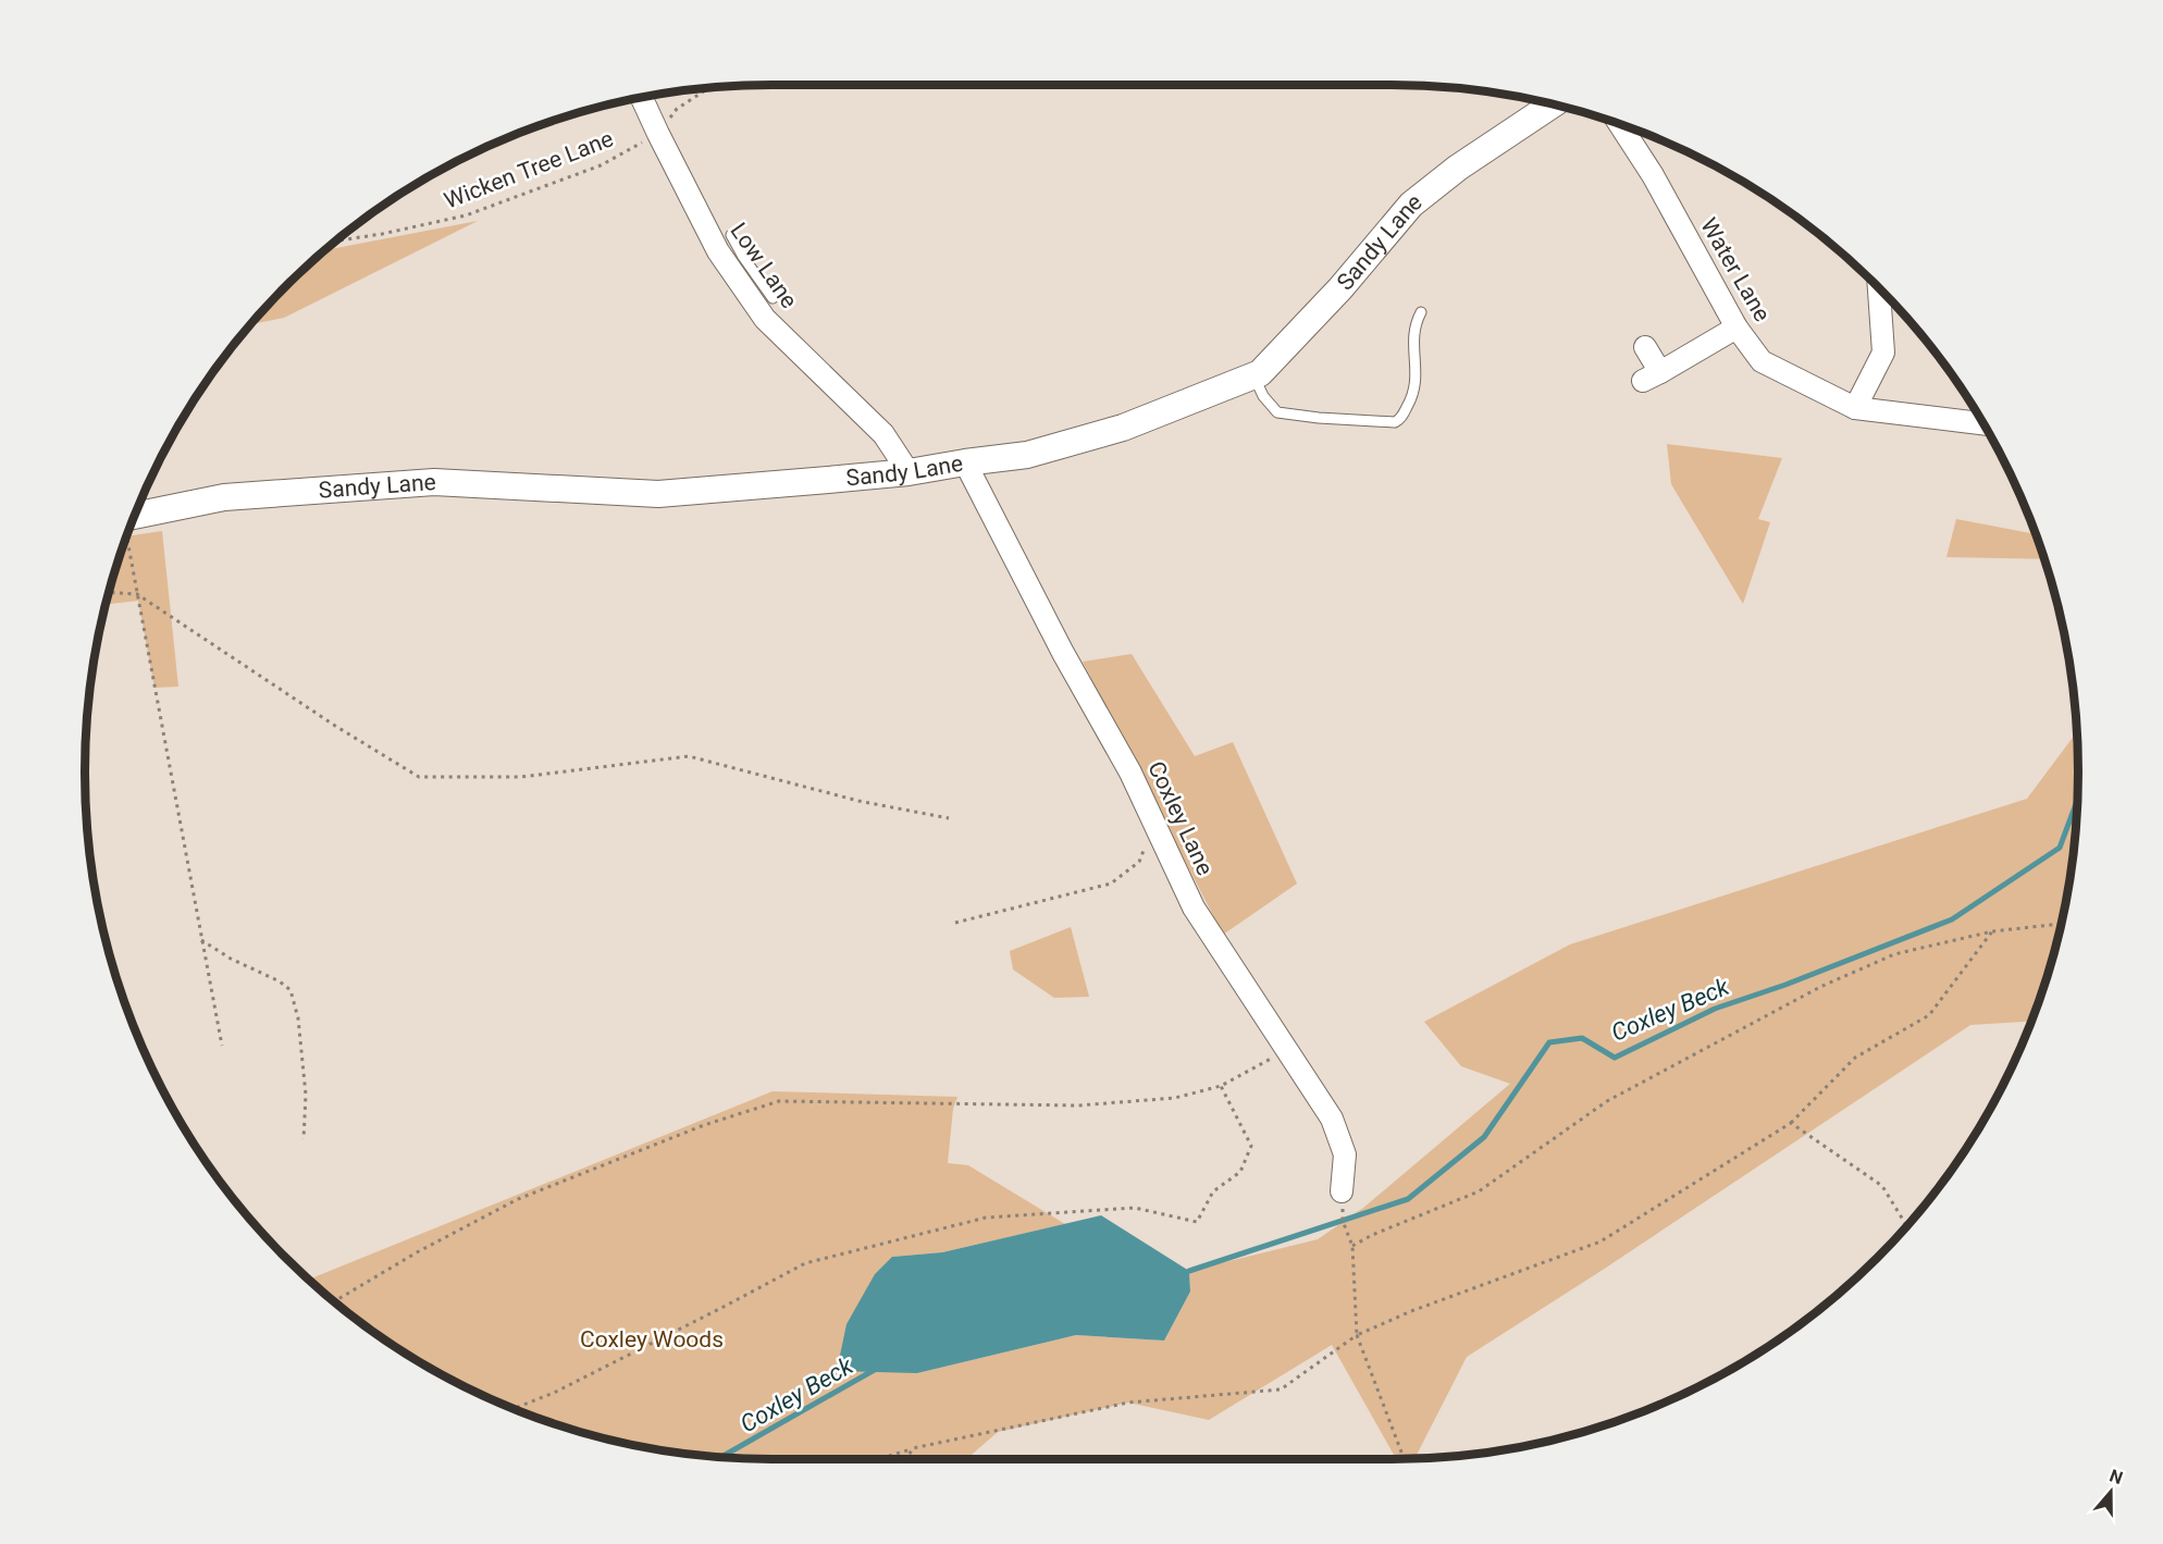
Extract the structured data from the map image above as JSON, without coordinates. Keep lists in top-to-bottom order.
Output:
{
  "streets": {
    "street": [
      "Sandy Lane",
      "Low Lane",
      "Water Lane",
      "Coxley Lane"
    ],
    "path": ["Wicken Tree Lane"]
  },
  "crossings": [
    ["Wicken Tree Lane", "Low Lane"],
    ["Sandy Lane", "Low Lane"],
    ["Sandy Lane", "Coxley Lane"]
  ],
  "water": ["Coxley Beck"],
  "parks": ["Coxley Woods"],
  "north": "top"
}
